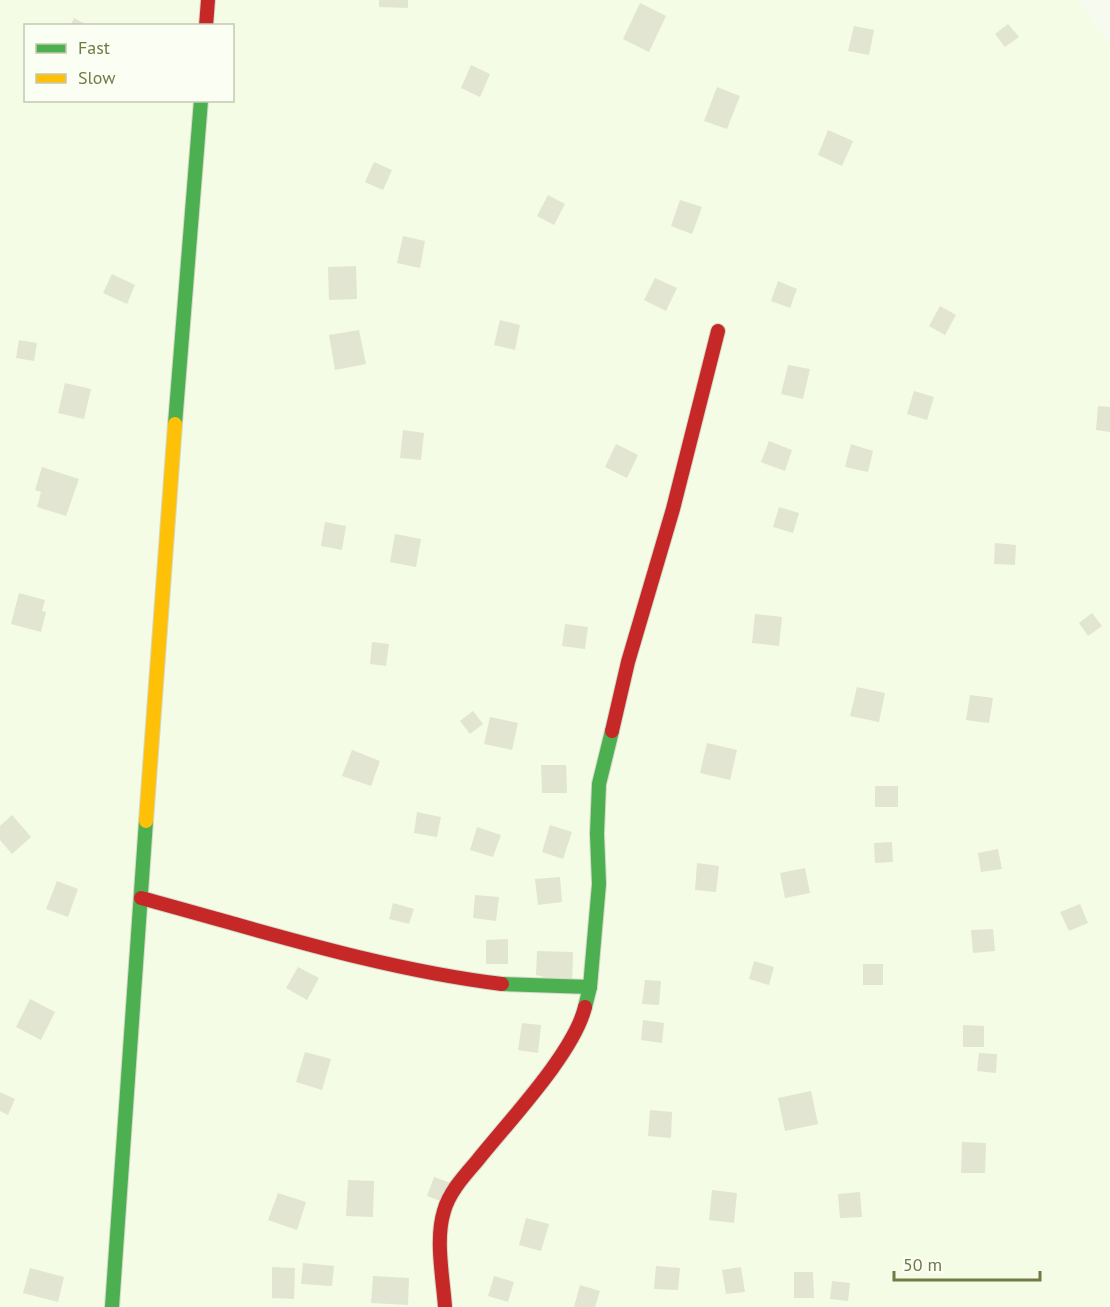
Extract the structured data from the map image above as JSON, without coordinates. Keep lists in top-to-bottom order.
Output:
{
  "legend": ["Fast", "Slow"],
  "scale_bar": "50 m"
}
